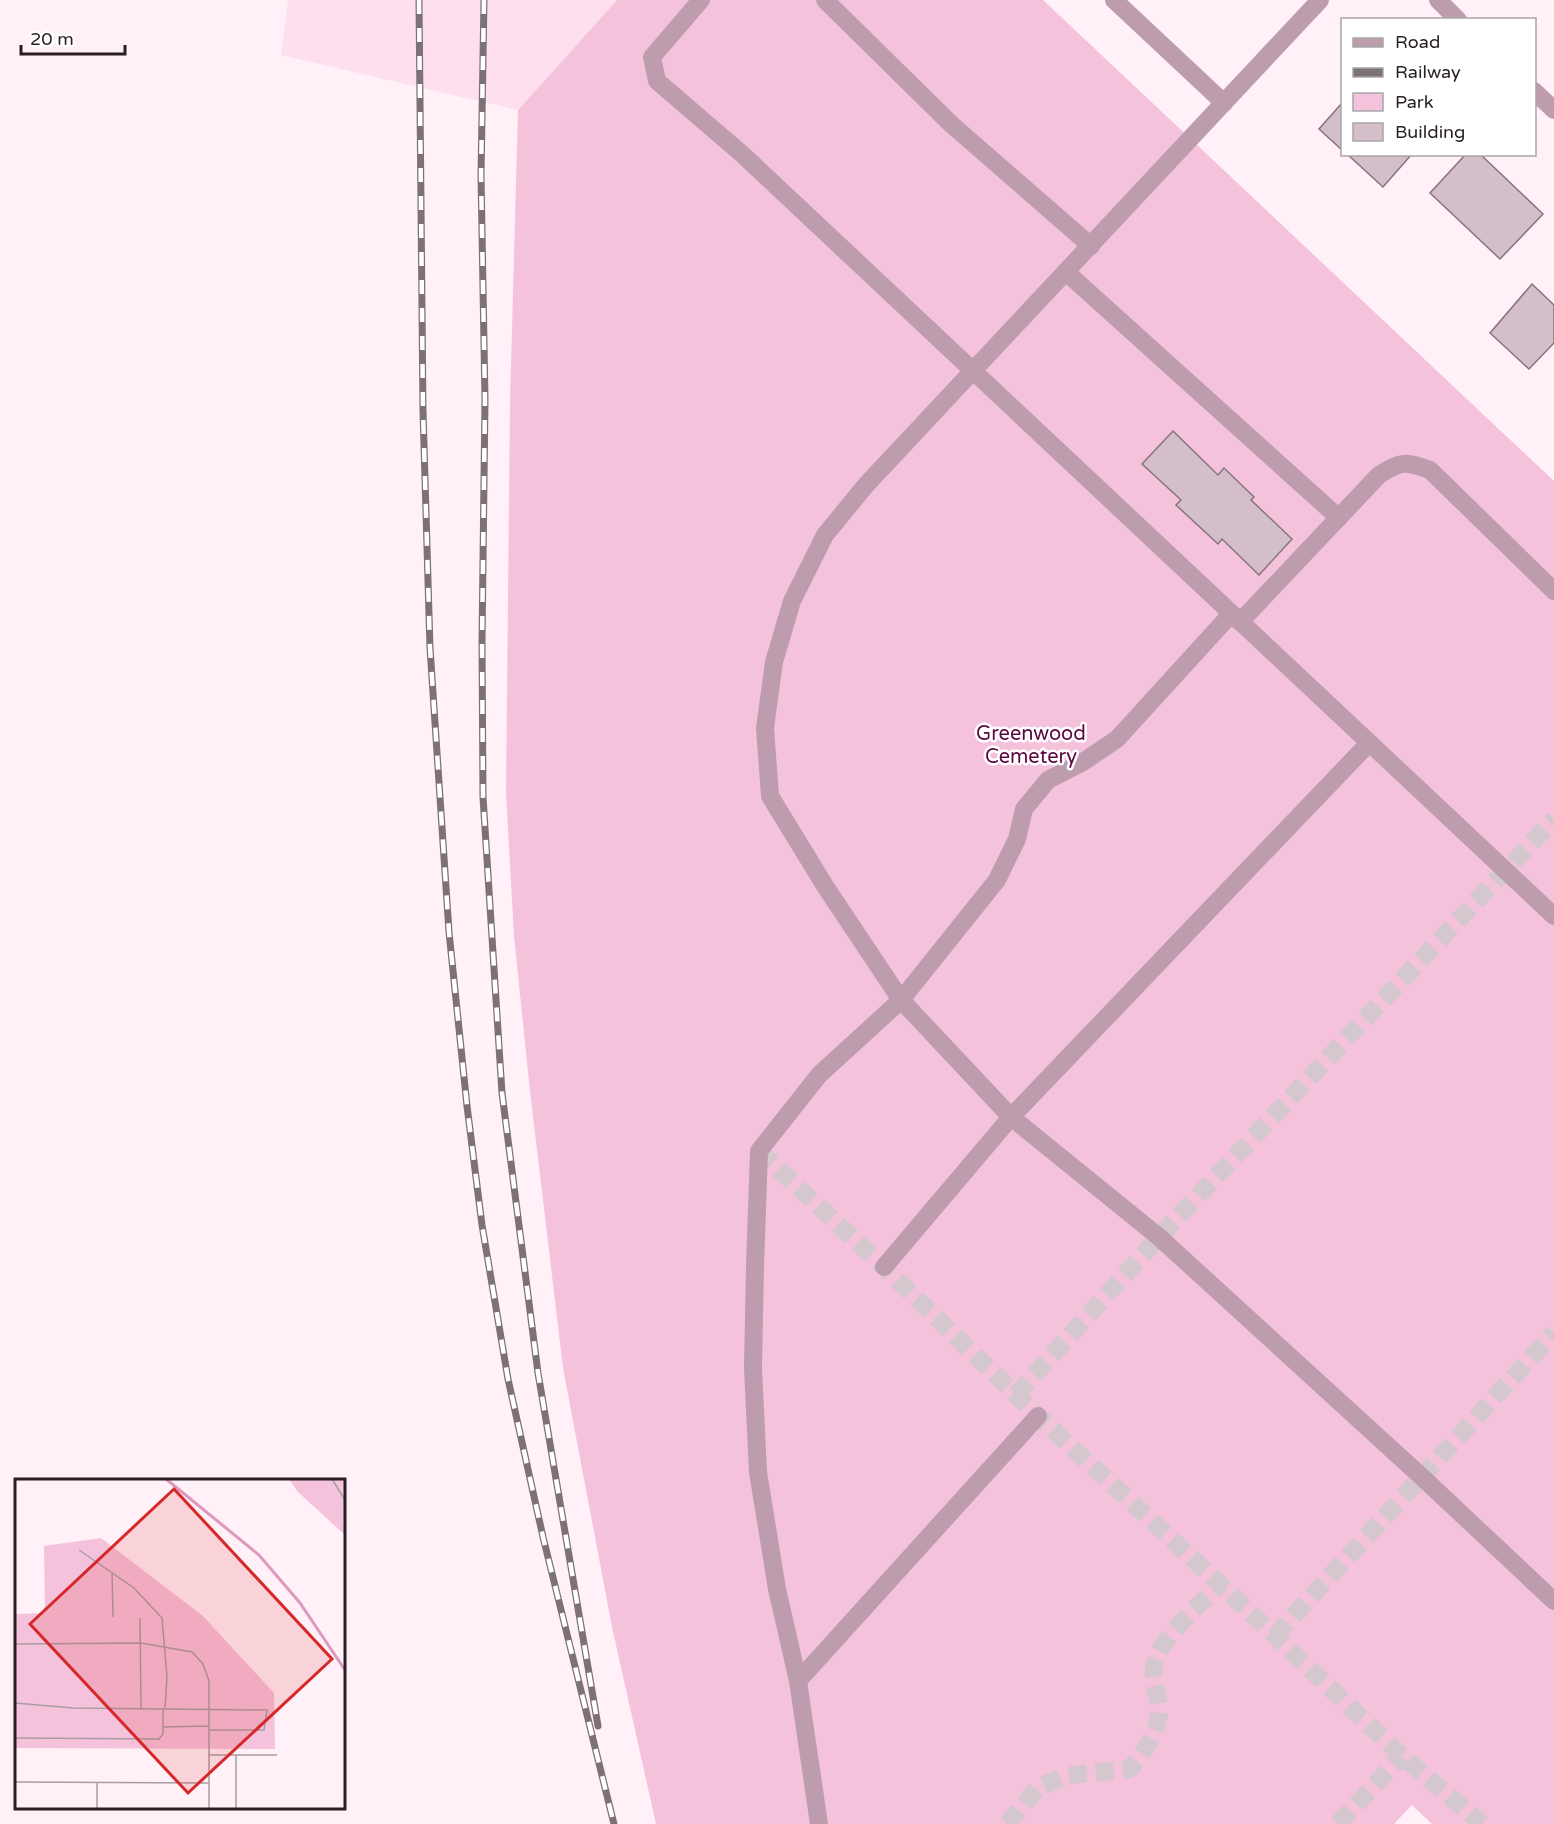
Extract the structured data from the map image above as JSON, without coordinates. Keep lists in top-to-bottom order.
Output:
{
  "parks": ["Greenwood Cemetery"],
  "legend": [
    "Road",
    "Railway",
    "Park",
    "Building"
  ],
  "scale_bar": "20 m"
}
